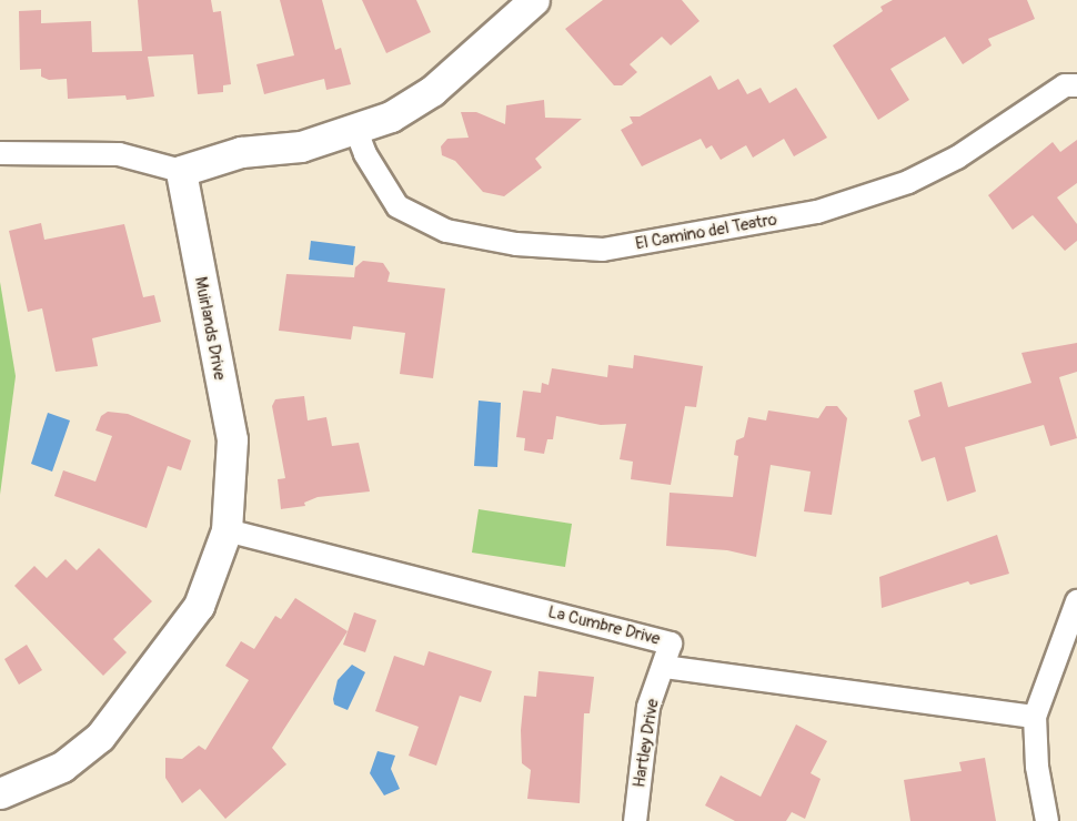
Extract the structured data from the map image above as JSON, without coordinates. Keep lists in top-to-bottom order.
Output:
{
  "streets": {
    "street": [
      "El Camino del Teatro",
      "Muirlands Drive",
      "La Cumbre Drive",
      "Hartley Drive"
    ]
  },
  "crossings": [
    ["Muirlands Drive", "La Cumbre Drive"],
    ["La Cumbre Drive", "Hartley Drive"]
  ]
}
